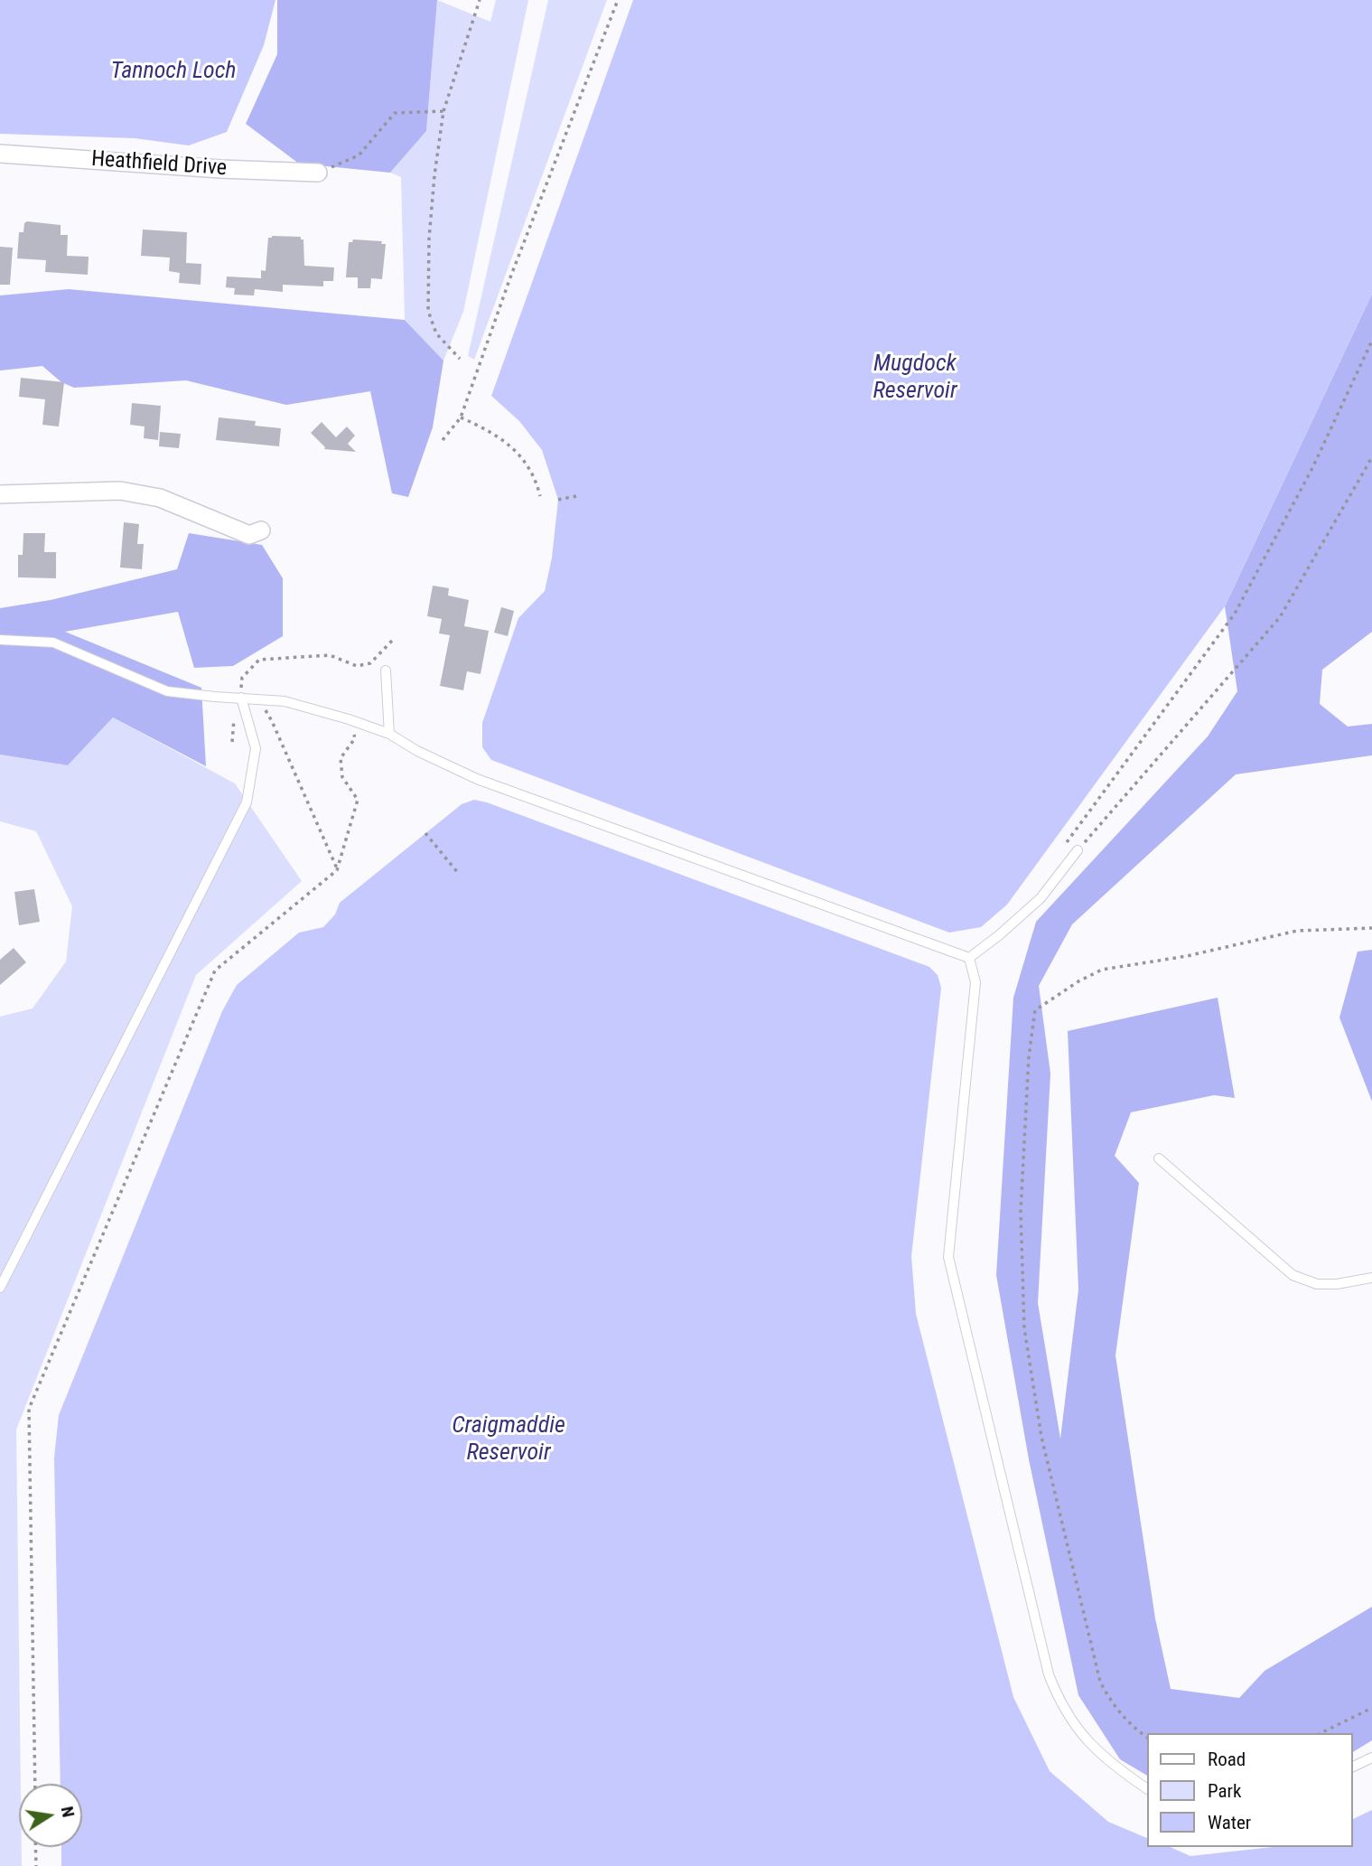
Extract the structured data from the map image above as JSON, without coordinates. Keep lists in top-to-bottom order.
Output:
{
  "streets": {
    "street": ["Heathfield Drive"]
  },
  "water": ["Tannoch Loch", "Mugdock Reservoir", "Craigmaddie Reservoir"],
  "legend": ["Road", "Park", "Water"],
  "north": "right"
}
